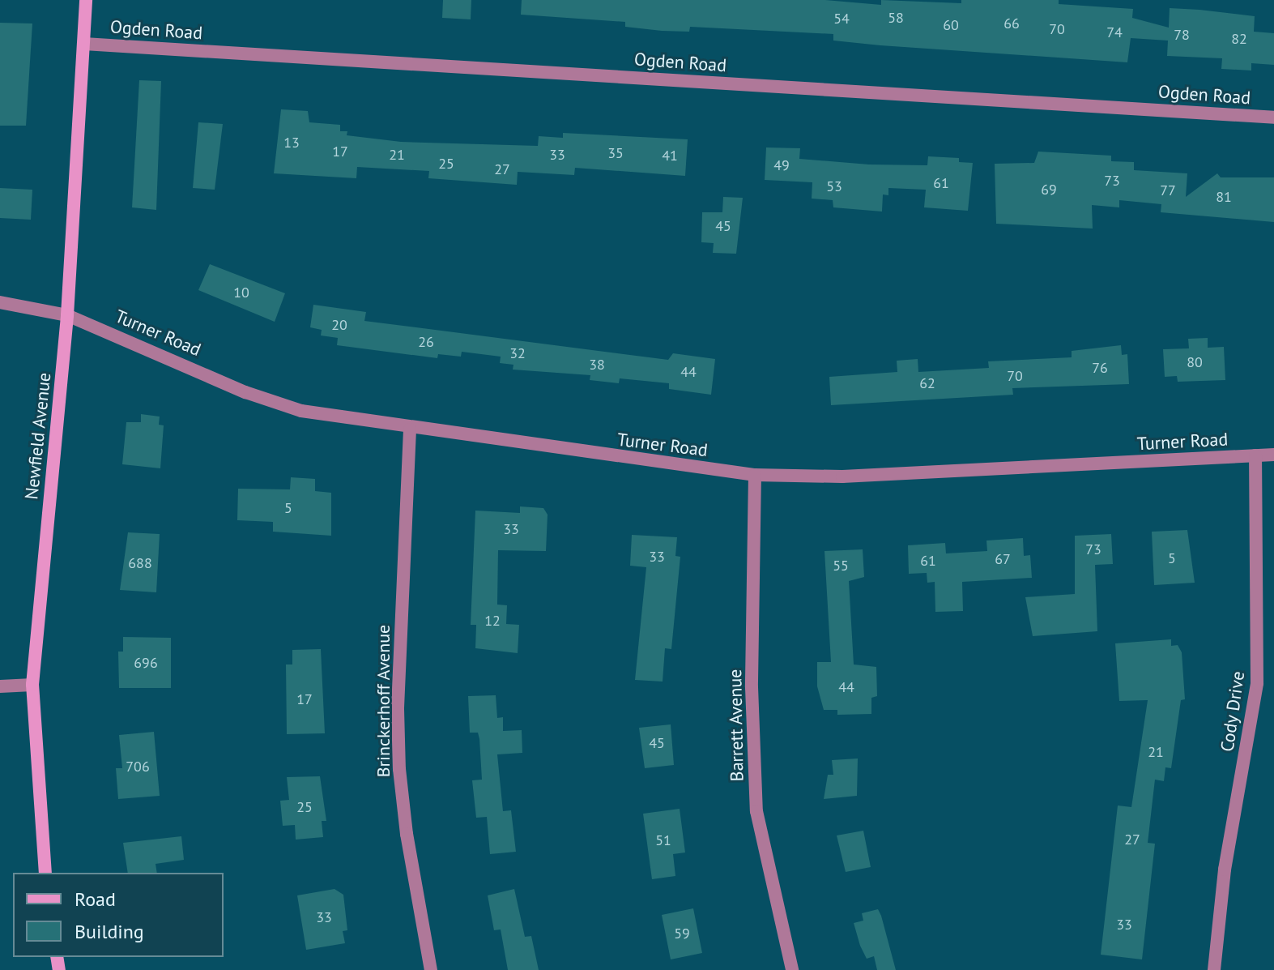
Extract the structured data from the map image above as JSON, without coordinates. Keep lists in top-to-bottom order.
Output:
{
  "streets": {
    "main road": ["Newfield Avenue"],
    "street": [
      "Ogden Road",
      "Turner Road",
      "Brinckerhoff Avenue",
      "Cody Drive",
      "Barrett Avenue"
    ]
  },
  "crossings": [
    ["Ogden Road", "Newfield Avenue"],
    ["Turner Road", "Newfield Avenue"],
    ["Turner Road", "Brinckerhoff Avenue"],
    ["Turner Road", "Cody Drive"],
    ["Turner Road", "Barrett Avenue"]
  ],
  "house_numbers": [
    "58",
    "54",
    "66",
    "60",
    "70",
    "74",
    "78",
    "82",
    "13",
    "17",
    "35",
    "21",
    "33",
    "41",
    "25",
    "49",
    "27",
    "73",
    "61",
    "53",
    "69",
    "77",
    "81",
    "45",
    "10",
    "20",
    "26",
    "32",
    "80",
    "38",
    "76",
    "44",
    "70",
    "62",
    "5",
    "33",
    "73",
    "33",
    "5",
    "67",
    "61",
    "688",
    "55",
    "12",
    "696",
    "44",
    "17",
    "45",
    "21",
    "706",
    "25",
    "27",
    "51",
    "33",
    "33",
    "59"
  ],
  "legend": ["Road", "Building"]
}
